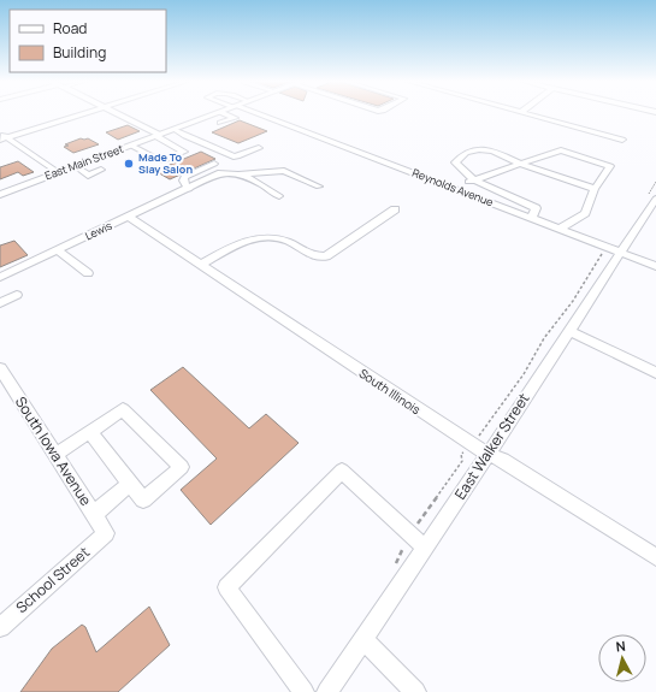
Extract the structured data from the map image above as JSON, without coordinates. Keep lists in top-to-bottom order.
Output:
{
  "streets": {
    "main road": ["East Main Street"],
    "street": [
      "Reynolds Avenue",
      "Lewis",
      "South Illinois",
      "East Walker Street",
      "South Iowa Avenue",
      "School Street"
    ]
  },
  "crossings": [
    ["Reynolds Avenue", "East Walker Street"],
    ["Lewis", "South Illinois"],
    ["South Illinois", "East Walker Street"],
    ["South Iowa Avenue", "School Street"]
  ],
  "places": ["Made To Slay Salon"],
  "legend": ["Road", "Building"],
  "north": "top"
}
